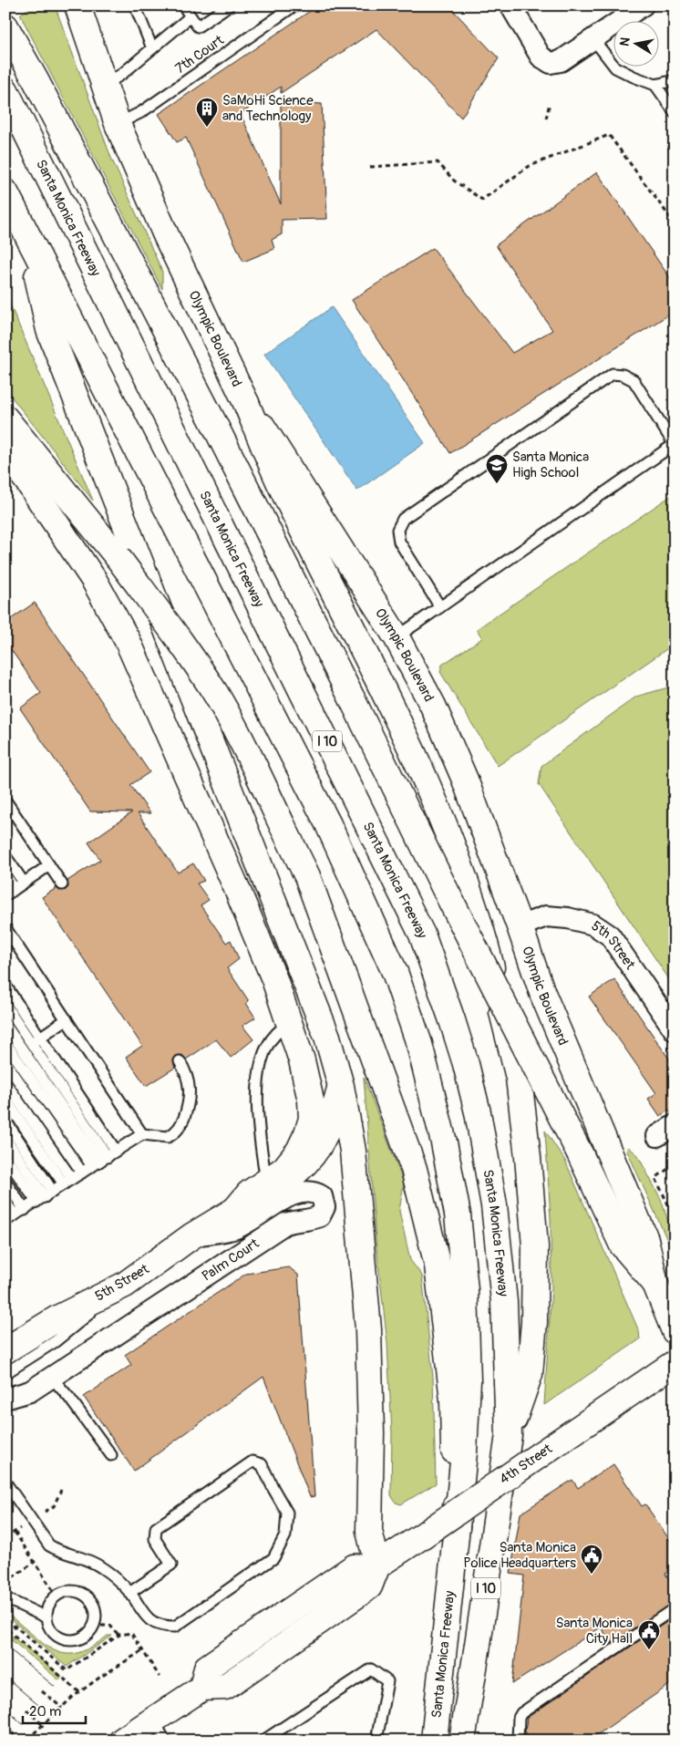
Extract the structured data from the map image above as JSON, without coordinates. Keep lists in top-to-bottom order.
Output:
{
  "streets": {
    "main road": [
      "Santa Monica Freeway",
      "Olympic Boulevard",
      "I 10",
      "5th Street",
      "4th Street"
    ],
    "street": ["Palm Court"],
    "lane": ["7th Court"]
  },
  "crossings": [
    ["7th Court", "Olympic Boulevard"],
    ["Olympic Boulevard", "5th Street"],
    ["5th Street", "Palm Court"]
  ],
  "places": {
    "building": ["SaMoHi Science and Technology"],
    "school or university": ["Santa Monica High School"],
    "public building": ["Santa Monica Police Headquarters", "Santa Monica City Hall"]
  },
  "scale_bar": "20 m",
  "north": "left"
}
